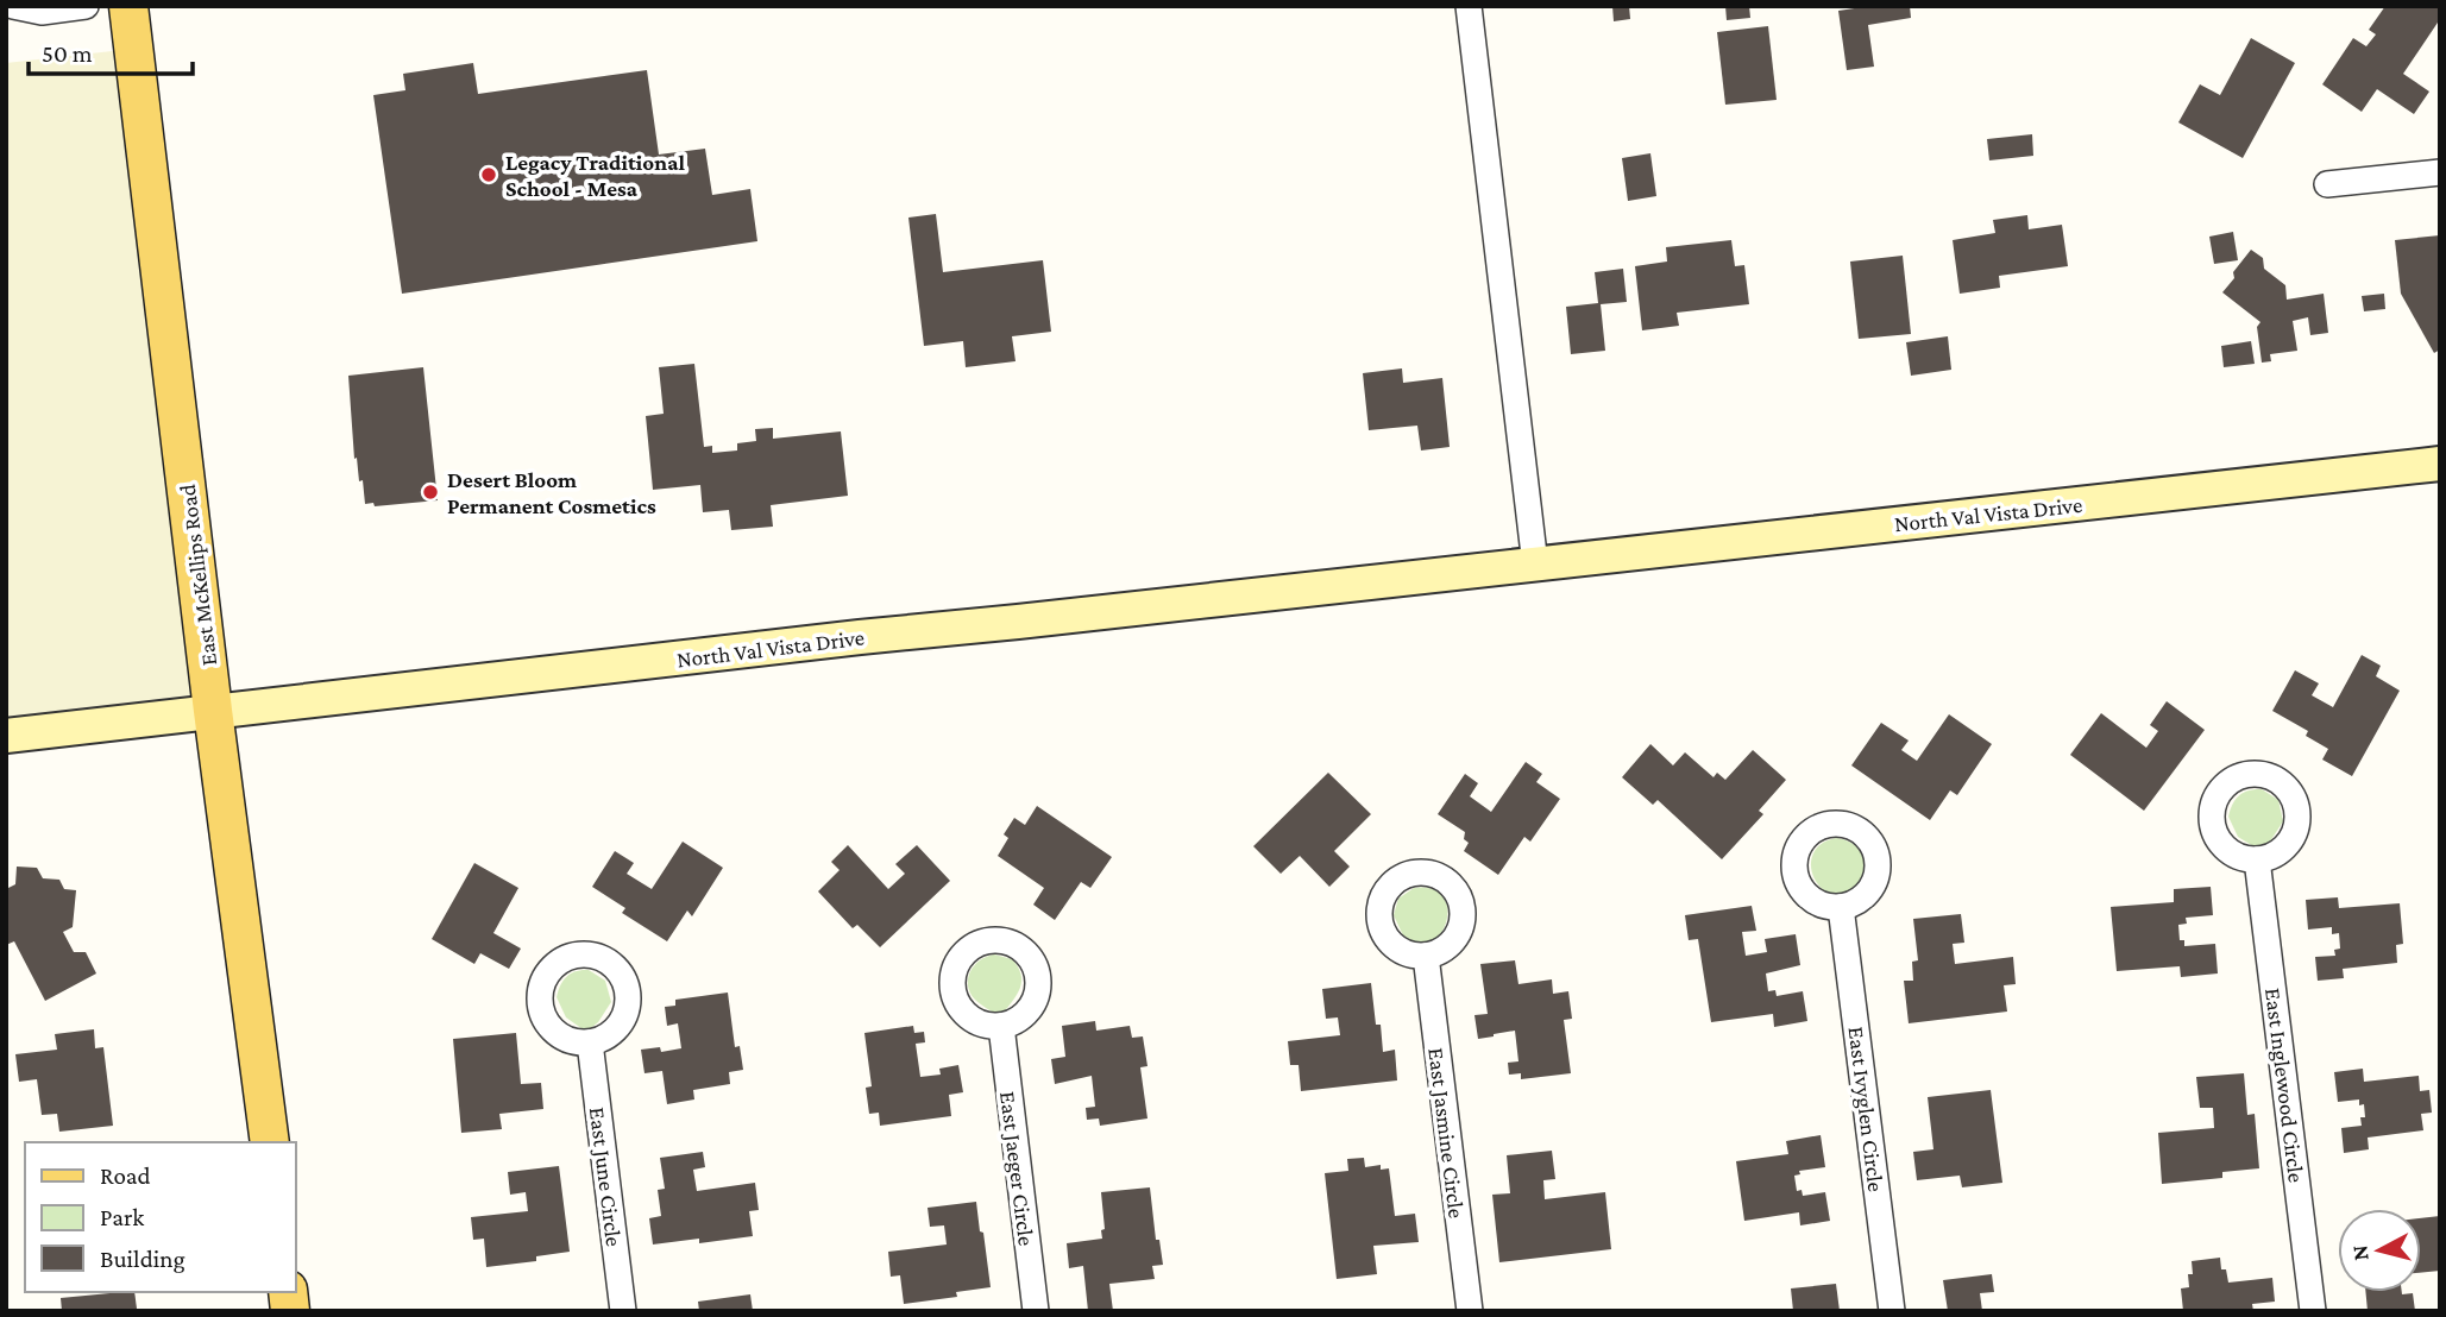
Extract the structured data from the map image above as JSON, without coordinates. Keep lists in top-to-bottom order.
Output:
{
  "streets": {
    "main road": ["North Val Vista Drive", "East McKellips Road"],
    "street": [
      "East Inglewood Circle",
      "East Ivyglen Circle",
      "East Jasmine Circle",
      "East Jaeger Circle",
      "East June Circle"
    ]
  },
  "crossings": [
    ["North Val Vista Drive", "East McKellips Road"]
  ],
  "places": ["Legacy Traditional School - Mesa", "Desert Bloom Permanent Cosmetics"],
  "legend": ["Road", "Park", "Building"],
  "scale_bar": "50 m",
  "north": "left"
}
